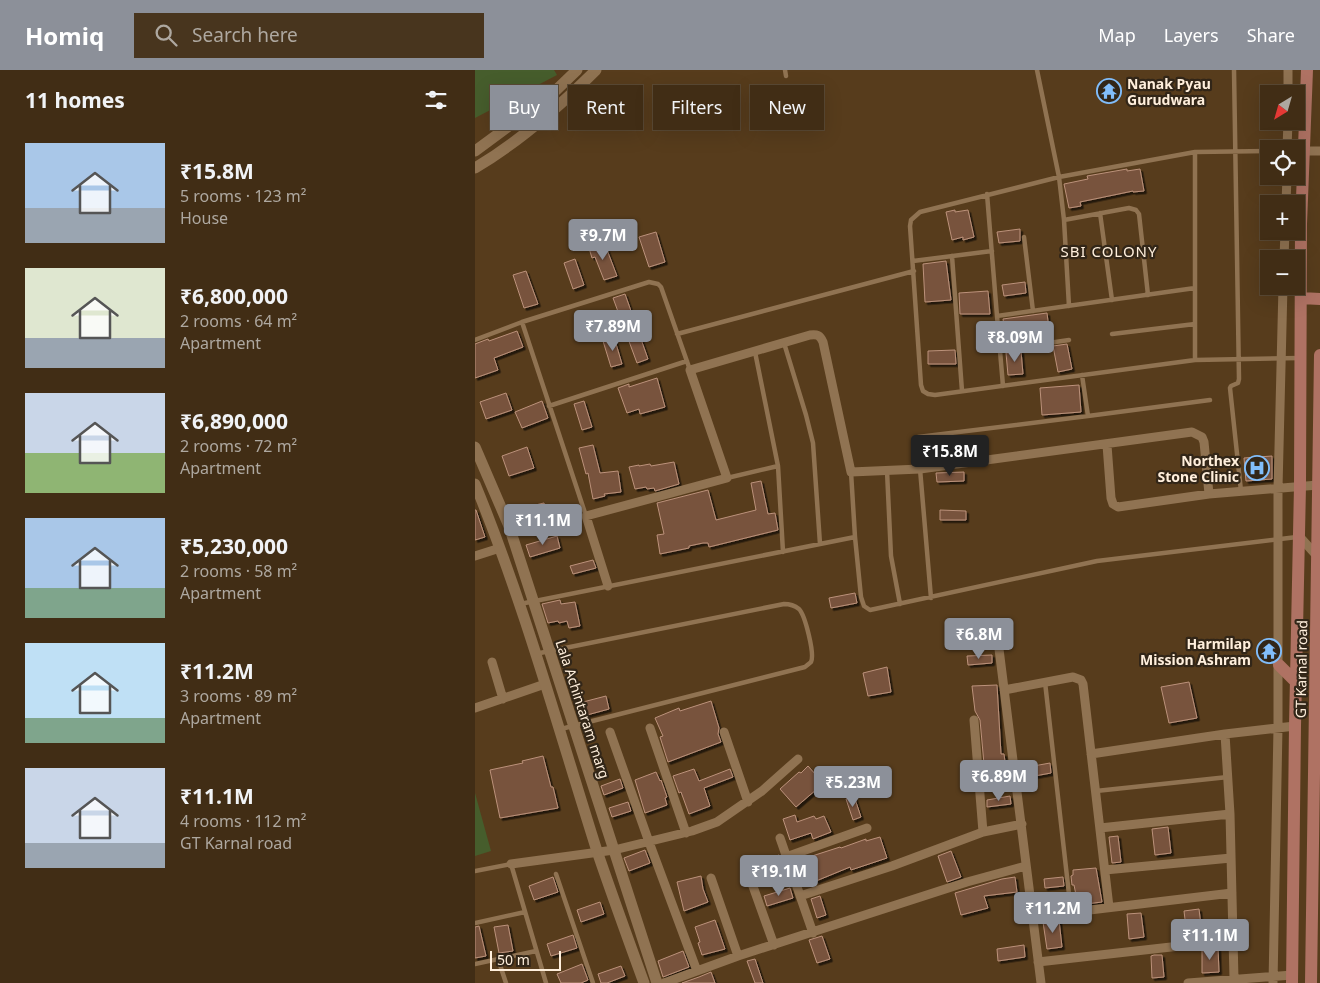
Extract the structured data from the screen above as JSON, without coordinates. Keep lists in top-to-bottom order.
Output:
{
  "streets": {
    "main road": ["GT Karnal road"],
    "street": ["Lala Achintaram marg"]
  },
  "districts": ["SBI COLONY"],
  "places": {
    "temple": ["Nanak Pyau Gurudwara", "Harmilap Mission Ashram"],
    "hospital": ["Northex Stone Clinic"]
  },
  "scale_bar": "50 m",
  "north": "bottom left",
  "page": {
    "header": "Homiq",
    "search": "Search here",
    "nav": ["Map", "Layers", "Share"],
    "heading": "11 homes",
    "map_buttons": ["+", "−"],
    "chip": [
      "Buy",
      "Rent",
      "Filters",
      "New"
    ],
    "list": [
      {
        "name": "₹15.8M",
        "note": "5 rooms · 123 m² · House"
      },
      {
        "name": "₹6,800,000",
        "note": "2 rooms · 64 m² · Apartment"
      },
      {
        "name": "₹6,890,000",
        "note": "2 rooms · 72 m² · Apartment"
      },
      {
        "name": "₹5,230,000",
        "note": "2 rooms · 58 m² · Apartment"
      },
      {
        "name": "₹11.2M",
        "note": "3 rooms · 89 m² · Apartment"
      },
      {
        "name": "₹11.1M",
        "note": "4 rooms · 112 m² · GT Karnal road"
      }
    ],
    "price": [
      "₹9.7M",
      "₹7.89M",
      "₹8.09M",
      "₹15.8M",
      "₹11.1M",
      "₹6.8M",
      "₹6.89M",
      "₹5.23M",
      "₹19.1M",
      "₹11.2M",
      "₹11.1M"
    ],
    "scale": "50 m"
  }
}
